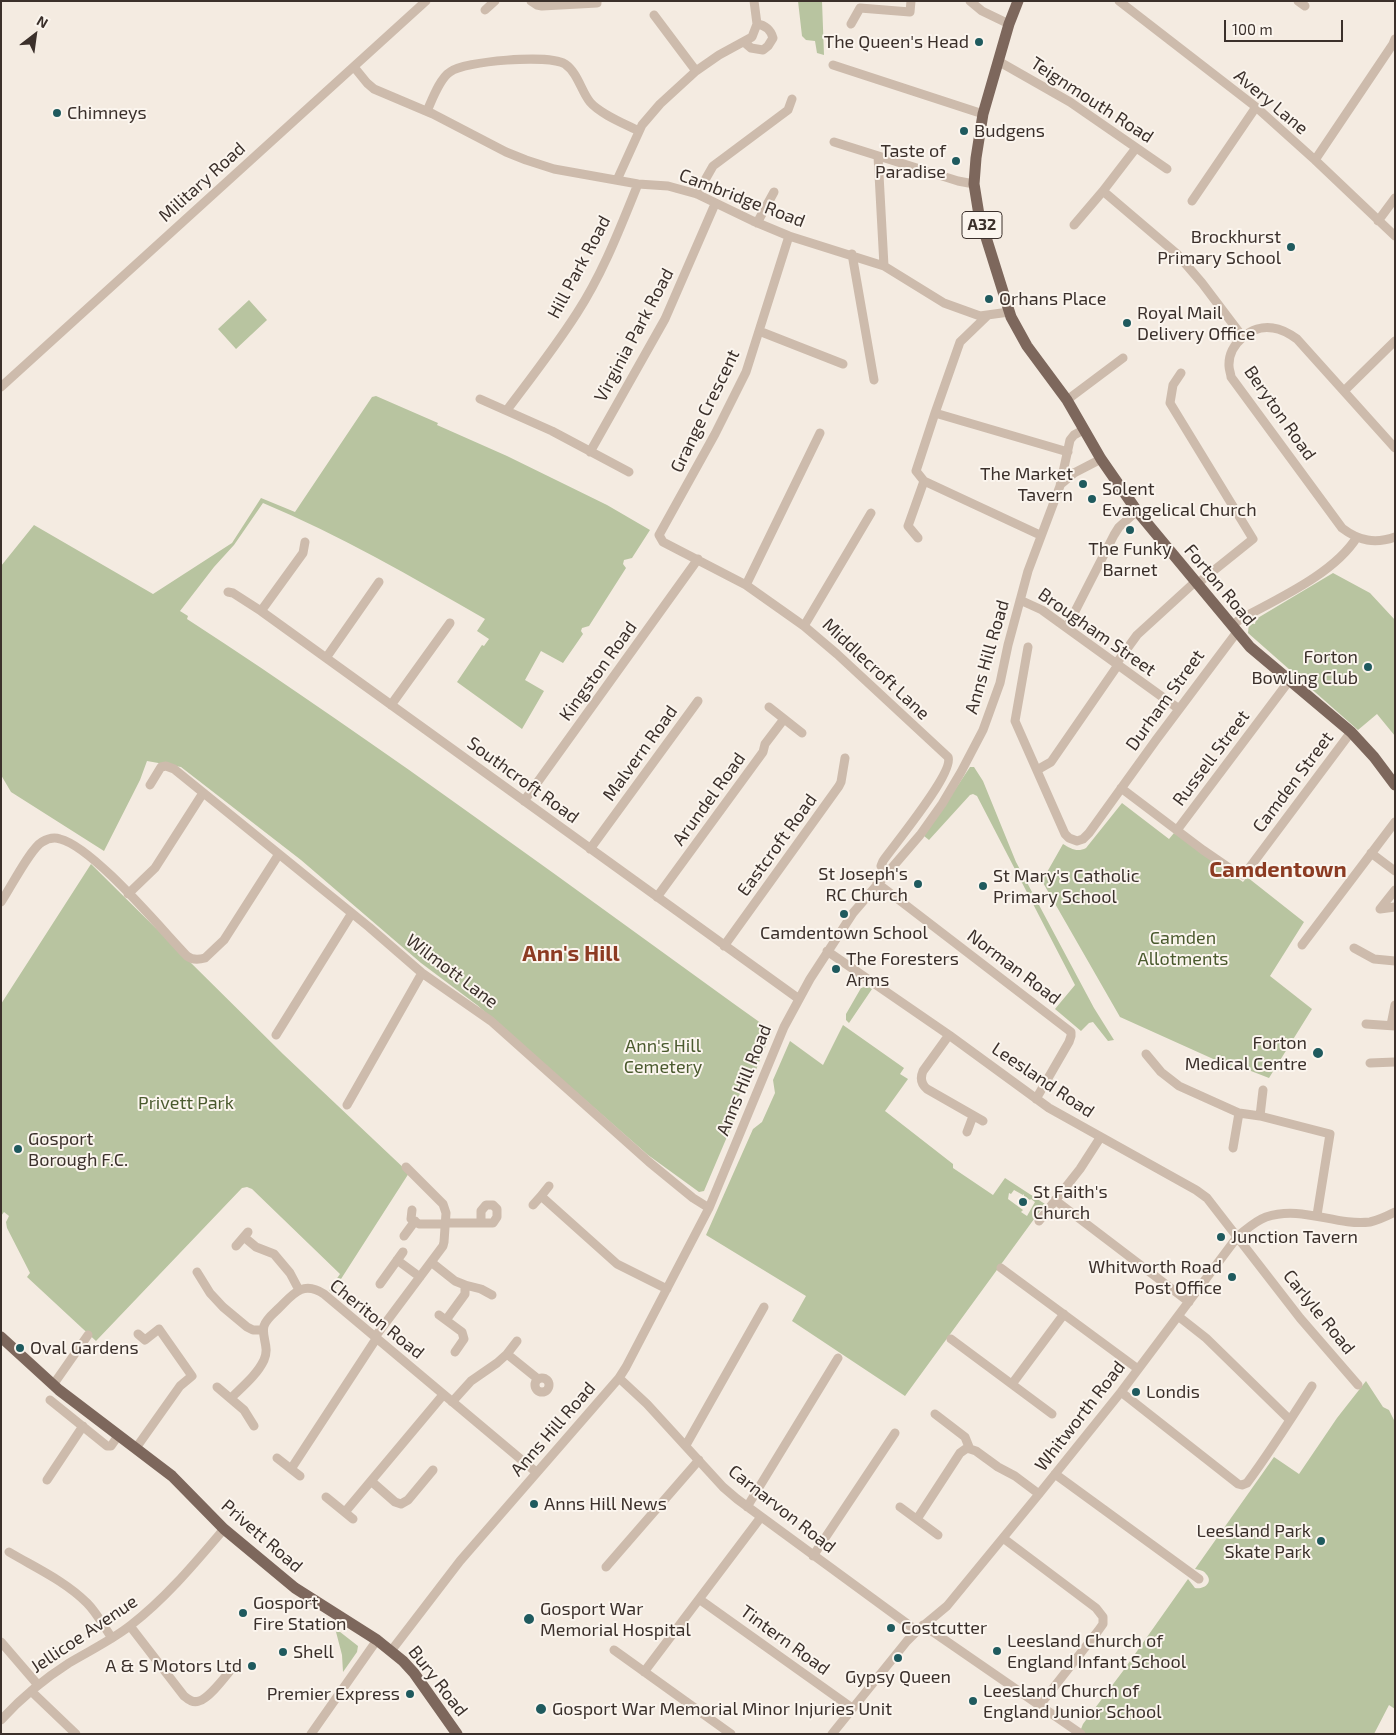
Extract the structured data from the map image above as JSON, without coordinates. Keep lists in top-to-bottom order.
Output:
{
  "streets": {
    "main road": [
      "A32",
      "Forton Road",
      "Privett Road",
      "Bury Road"
    ],
    "street": [
      "Teignmouth Road",
      "Avery Lane",
      "Military Road",
      "Cambridge Road",
      "Hill Park Road",
      "Virginia Park Road",
      "Grange Crescent",
      "Beryton Road",
      "Brougham Street",
      "Anns Hill Road",
      "Middlecroft Lane",
      "Kingston Road",
      "Durham Street",
      "Malvern Road",
      "Russell Street",
      "Southcroft Road",
      "Camden Street",
      "Arundel Road",
      "Eastcroft Road",
      "Norman Road",
      "Wilmott Lane",
      "Leesland Road",
      "Carlyle Road",
      "Cheriton Road",
      "Whitworth Road",
      "Carnarvon Road",
      "Jellicoe Avenue",
      "Tintern Road"
    ]
  },
  "crossings": [
    ["Teignmouth Road", "A32"],
    ["Military Road", "Cambridge Road"],
    ["Cambridge Road", "A32"],
    ["Cambridge Road", "Hill Park Road"],
    ["Cambridge Road", "Virginia Park Road"],
    ["Cambridge Road", "Grange Crescent"],
    ["A32", "Forton Road"],
    ["A32", "Anns Hill Road"],
    ["Grange Crescent", "Middlecroft Lane"],
    ["Beryton Road", "Durham Street"],
    ["Forton Road", "Anns Hill Road"],
    ["Forton Road", "Durham Street"],
    ["Forton Road", "Russell Street"],
    ["Forton Road", "Camden Street"],
    ["Brougham Street", "Anns Hill Road"],
    ["Brougham Street", "Durham Street"],
    ["Anns Hill Road", "Middlecroft Lane"],
    ["Anns Hill Road", "Southcroft Road"],
    ["Anns Hill Road", "Norman Road"],
    ["Anns Hill Road", "Wilmott Lane"],
    ["Anns Hill Road", "Leesland Road"],
    ["Anns Hill Road", "Cheriton Road"],
    ["Anns Hill Road", "Carnarvon Road"],
    ["Anns Hill Road", "Privett Road"],
    ["Anns Hill Road", "Bury Road"],
    ["Middlecroft Lane", "Kingston Road"],
    ["Kingston Road", "Southcroft Road"],
    ["Malvern Road", "Southcroft Road"],
    ["Russell Street", "Camden Street"],
    ["Southcroft Road", "Arundel Road"],
    ["Southcroft Road", "Eastcroft Road"],
    ["Norman Road", "Leesland Road"],
    ["Leesland Road", "Carlyle Road"],
    ["Leesland Road", "Whitworth Road"],
    ["Carlyle Road", "Whitworth Road"],
    ["Whitworth Road", "Carnarvon Road"],
    ["Whitworth Road", "Tintern Road"],
    ["Privett Road", "Jellicoe Avenue"],
    ["Privett Road", "Bury Road"]
  ],
  "districts": ["Camdentown", "Ann's Hill"],
  "parks": ["Camden Allotments", "Ann's Hill Cemetery", "Privett Park"],
  "places": [
    "The Queen's Head",
    "Chimneys",
    "Budgens",
    "Taste of Paradise",
    "Brockhurst Primary School",
    "Orhans Place",
    "Royal Mail Delivery Office",
    "The Market Tavern",
    "Solent Evangelical Church",
    "The Funky Barnet",
    "Forton Bowling Club",
    "St Joseph's RC Church",
    "St Mary's Catholic Primary School",
    "Camdentown School",
    "The Foresters Arms",
    "Forton Medical Centre",
    "Gosport Borough F.C.",
    "St Faith's Church",
    "Junction Tavern",
    "Whitworth Road Post Office",
    "Oval Gardens",
    "Londis",
    "Anns Hill News",
    "Leesland Park Skate Park",
    "Gosport Fire Station",
    "Gosport War Memorial Hospital",
    "Costcutter",
    "Leesland Church of England Infant School",
    "Shell",
    "Gypsy Queen",
    "A & S Motors Ltd",
    "Premier Express",
    "Leesland Church of England Junior School",
    "Gosport War Memorial Minor Injuries Unit"
  ],
  "scale_bar": "100 m",
  "north": "top right"
}
